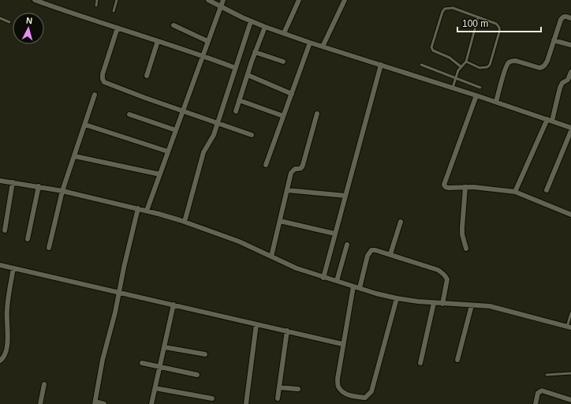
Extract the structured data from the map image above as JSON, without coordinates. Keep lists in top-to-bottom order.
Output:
{
  "scale_bar": "100 m",
  "north": "top"
}
